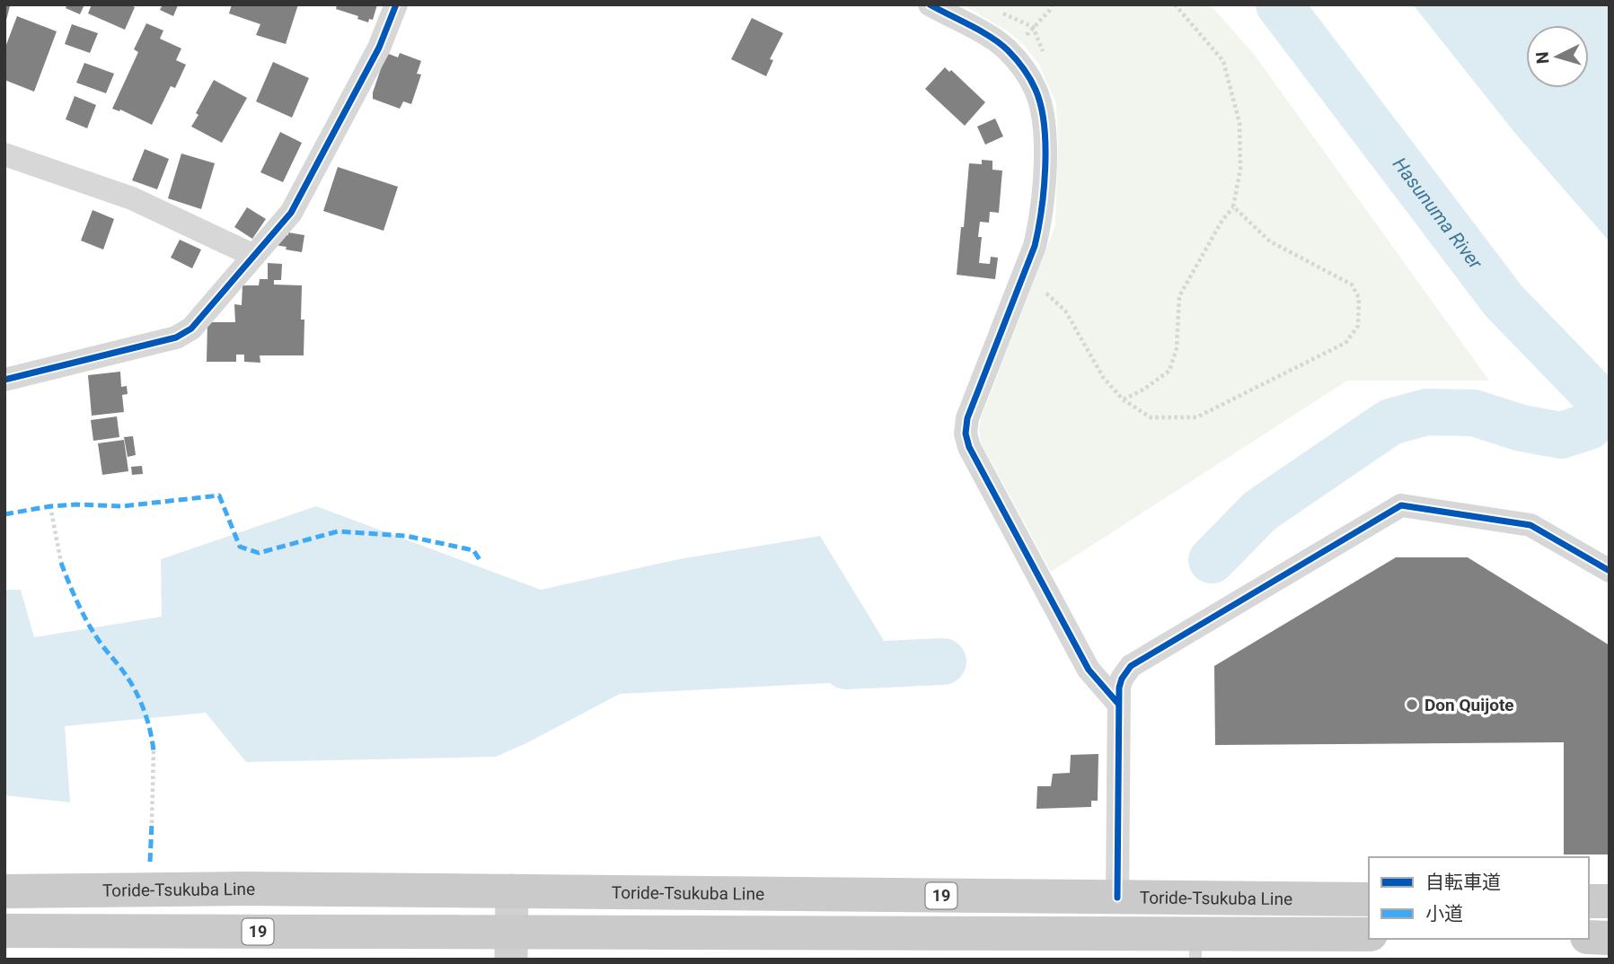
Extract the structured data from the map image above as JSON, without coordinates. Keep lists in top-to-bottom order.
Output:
{
  "streets": {
    "main road": ["Toride-Tsukuba Line", "19"]
  },
  "water": ["Hasunuma River"],
  "places": ["Don Quijote"],
  "legend": ["自転車道", "小道"],
  "north": "left"
}
